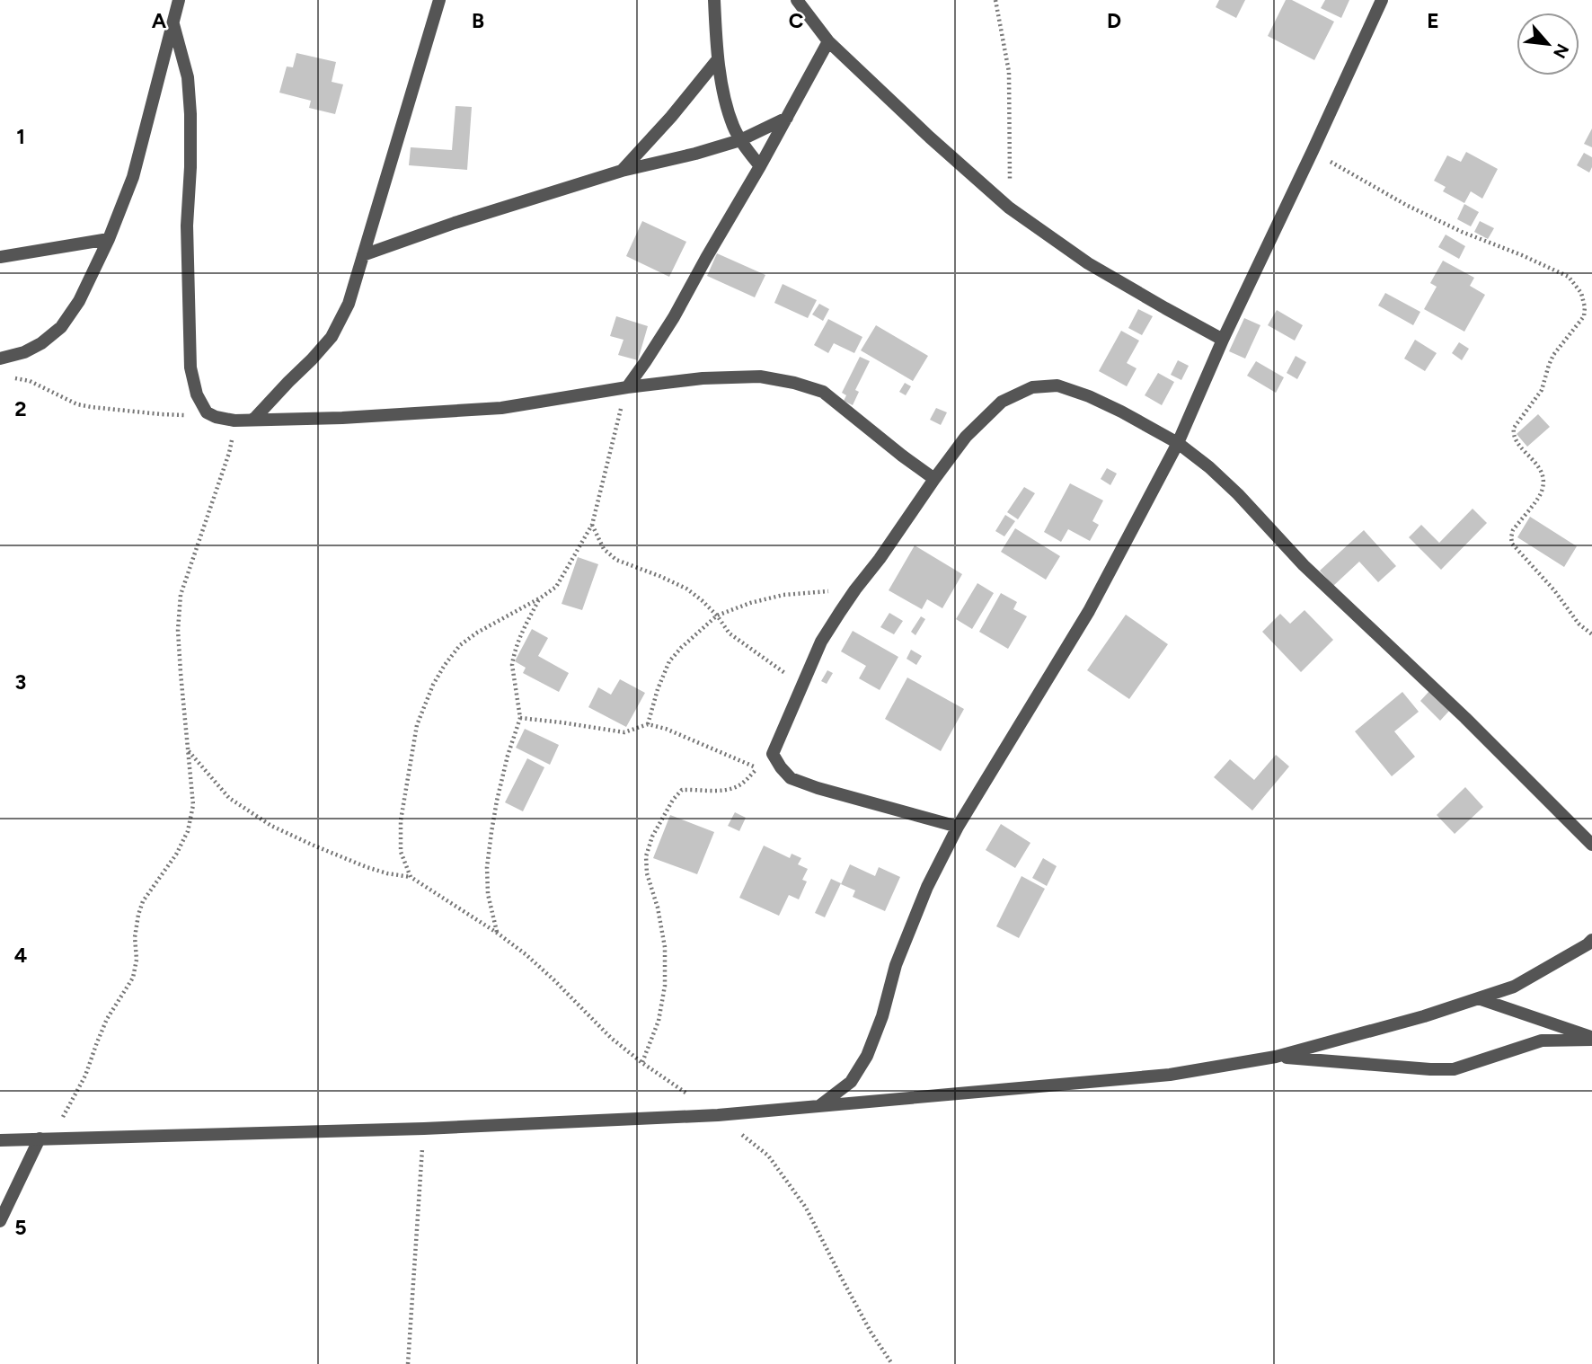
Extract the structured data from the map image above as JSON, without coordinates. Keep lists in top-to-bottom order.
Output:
{
  "north": "bottom right",
  "grid": {
    "columns": [
      "A",
      "B",
      "C",
      "D",
      "E"
    ],
    "rows": [
      "1",
      "2",
      "3",
      "4",
      "5"
    ]
  }
}
